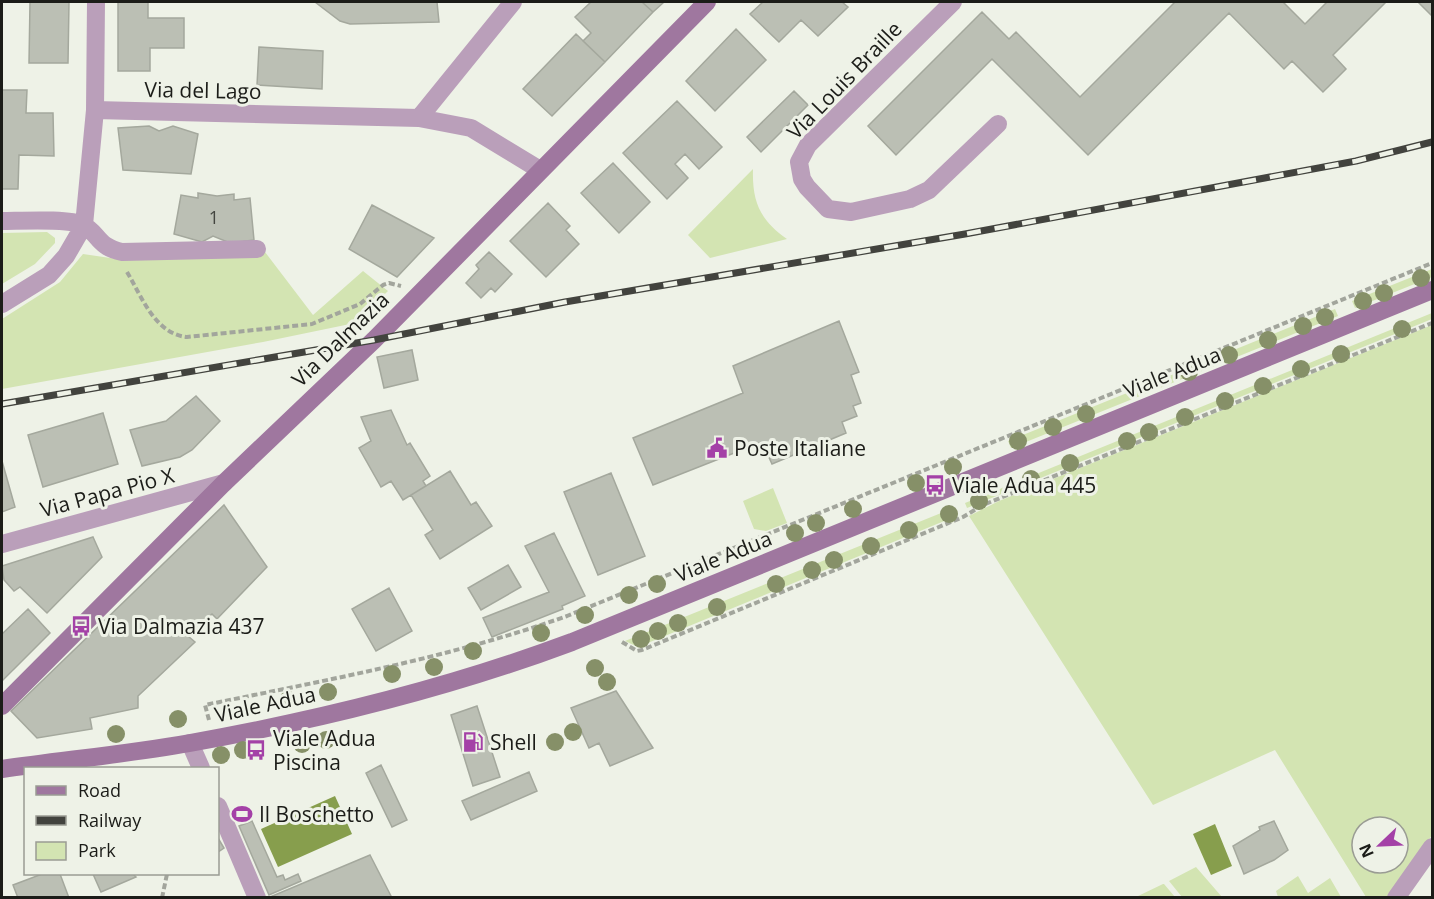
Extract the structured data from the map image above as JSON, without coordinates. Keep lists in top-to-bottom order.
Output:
{
  "streets": {
    "main road": ["Via Dalmazia", "Viale Adua"],
    "street": ["Via Louis Braille", "Via del Lago", "Via Papa Pio X"]
  },
  "crossings": [
    ["Via del Lago", "Via Dalmazia"],
    ["Via Dalmazia", "Via Papa Pio X"]
  ],
  "places": {
    "public building": ["Poste Italiane"],
    "bus stop": ["Viale Adua 445", "Via Dalmazia 437", "Viale Adua Piscina"],
    "fuel station": ["Shell"],
    "sports": ["Il Boschetto"]
  },
  "house_numbers": ["1"],
  "legend": ["Road", "Railway", "Park"],
  "north": "bottom left"
}
